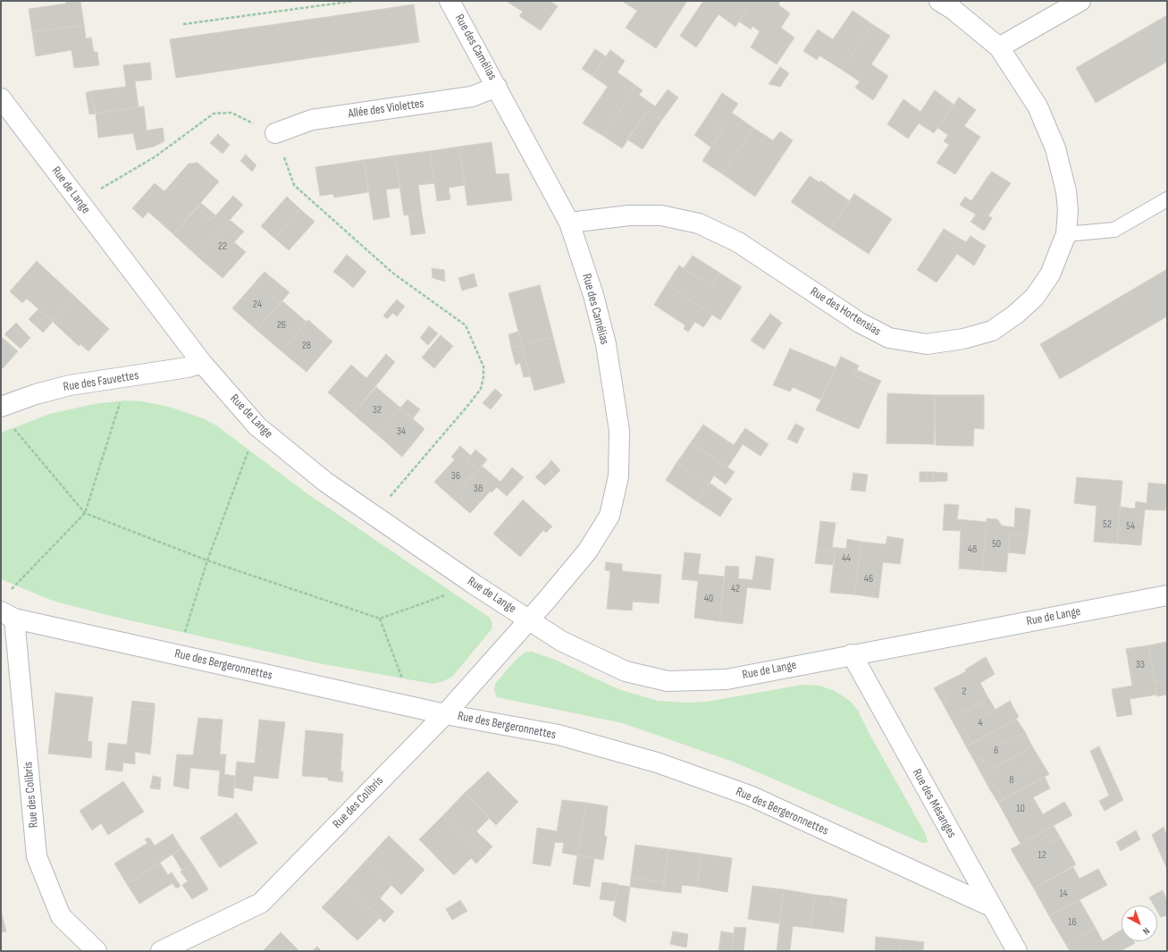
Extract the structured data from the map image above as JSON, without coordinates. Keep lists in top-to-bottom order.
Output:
{
  "streets": {
    "street": [
      "Rue des Camélias",
      "Allée des Violettes",
      "Rue de Lange",
      "Rue des Hortensias",
      "Rue des Fauvettes",
      "Rue des Bergeronnettes",
      "Rue des Colibris",
      "Rue des Mésanges"
    ]
  },
  "crossings": [
    ["Rue des Camélias", "Allée des Violettes"],
    ["Rue des Camélias", "Rue de Lange"],
    ["Rue des Camélias", "Rue des Hortensias"],
    ["Rue des Camélias", "Rue des Colibris"],
    ["Rue de Lange", "Rue des Fauvettes"],
    ["Rue de Lange", "Rue des Colibris"],
    ["Rue de Lange", "Rue des Mésanges"],
    ["Rue des Bergeronnettes", "Rue des Colibris"],
    ["Rue des Bergeronnettes", "Rue des Mésanges"]
  ],
  "house_numbers": [
    "22",
    "24",
    "26",
    "28",
    "32",
    "34",
    "36",
    "38",
    "52",
    "54",
    "50",
    "48",
    "44",
    "46",
    "42",
    "40",
    "33",
    "2",
    "4",
    "6",
    "8",
    "10",
    "12",
    "14",
    "16"
  ],
  "north": "bottom right"
}
